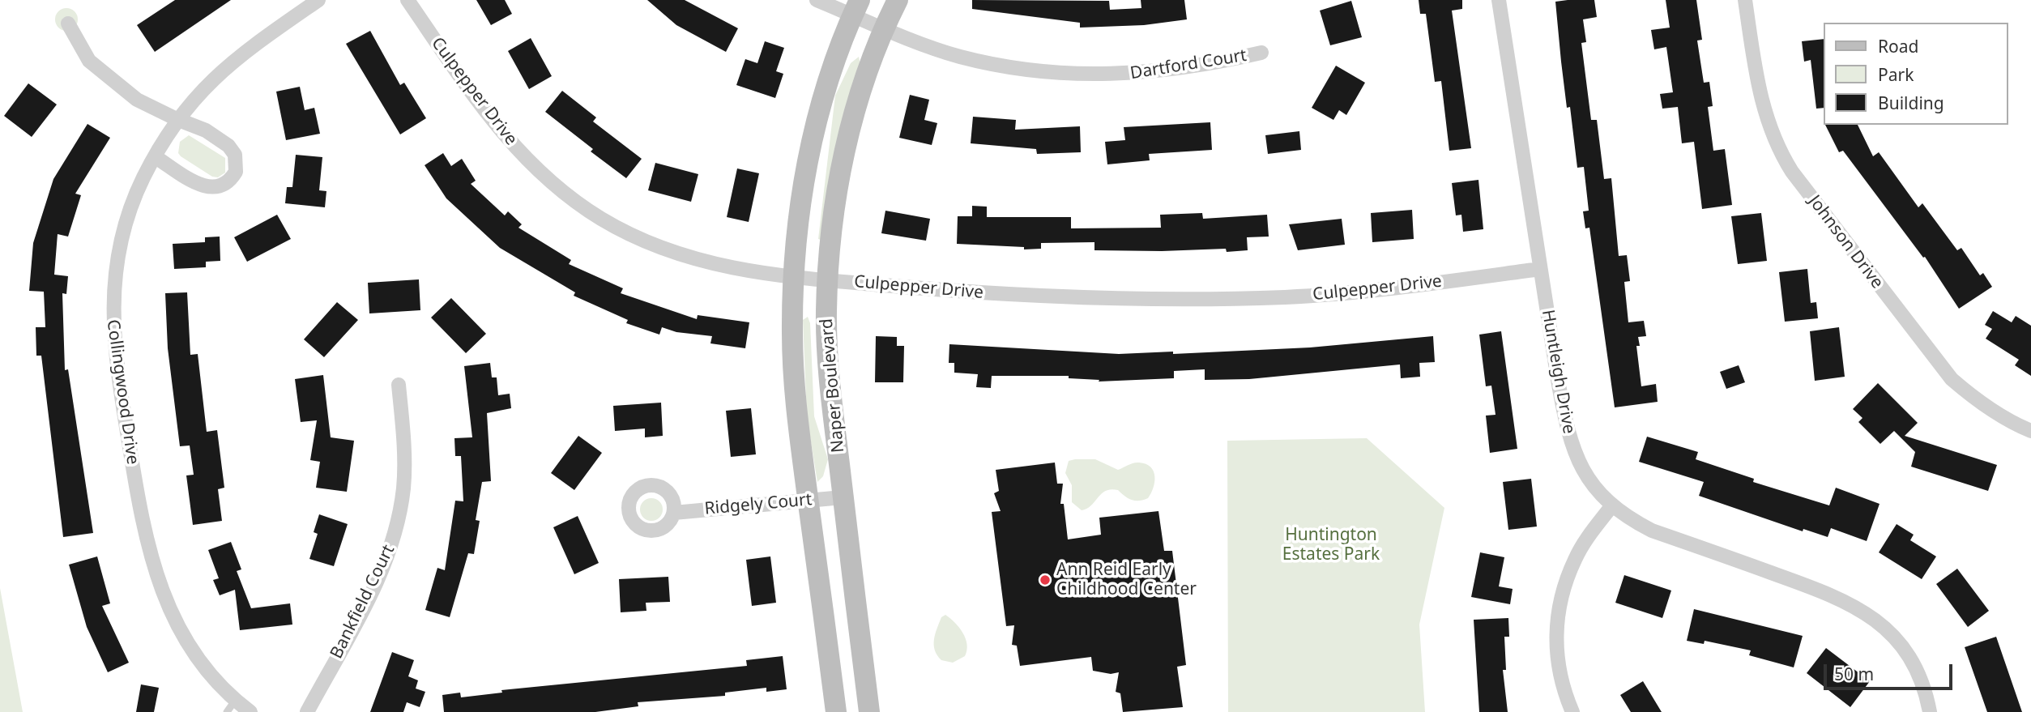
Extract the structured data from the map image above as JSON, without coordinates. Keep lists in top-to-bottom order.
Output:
{
  "streets": {
    "main road": ["Naper Boulevard"],
    "street": [
      "Dartford Court",
      "Culpepper Drive",
      "Johnson Drive",
      "Huntleigh Drive",
      "Collingwood Drive",
      "Ridgely Court",
      "Bankfield Court"
    ]
  },
  "crossings": [
    ["Dartford Court", "Naper Boulevard"],
    ["Culpepper Drive", "Huntleigh Drive"],
    ["Culpepper Drive", "Naper Boulevard"],
    ["Naper Boulevard", "Ridgely Court"]
  ],
  "parks": ["Huntington Estates Park"],
  "places": ["Ann Reid Early Childhood Center"],
  "legend": ["Road", "Park", "Building"],
  "scale_bar": "50 m"
}
